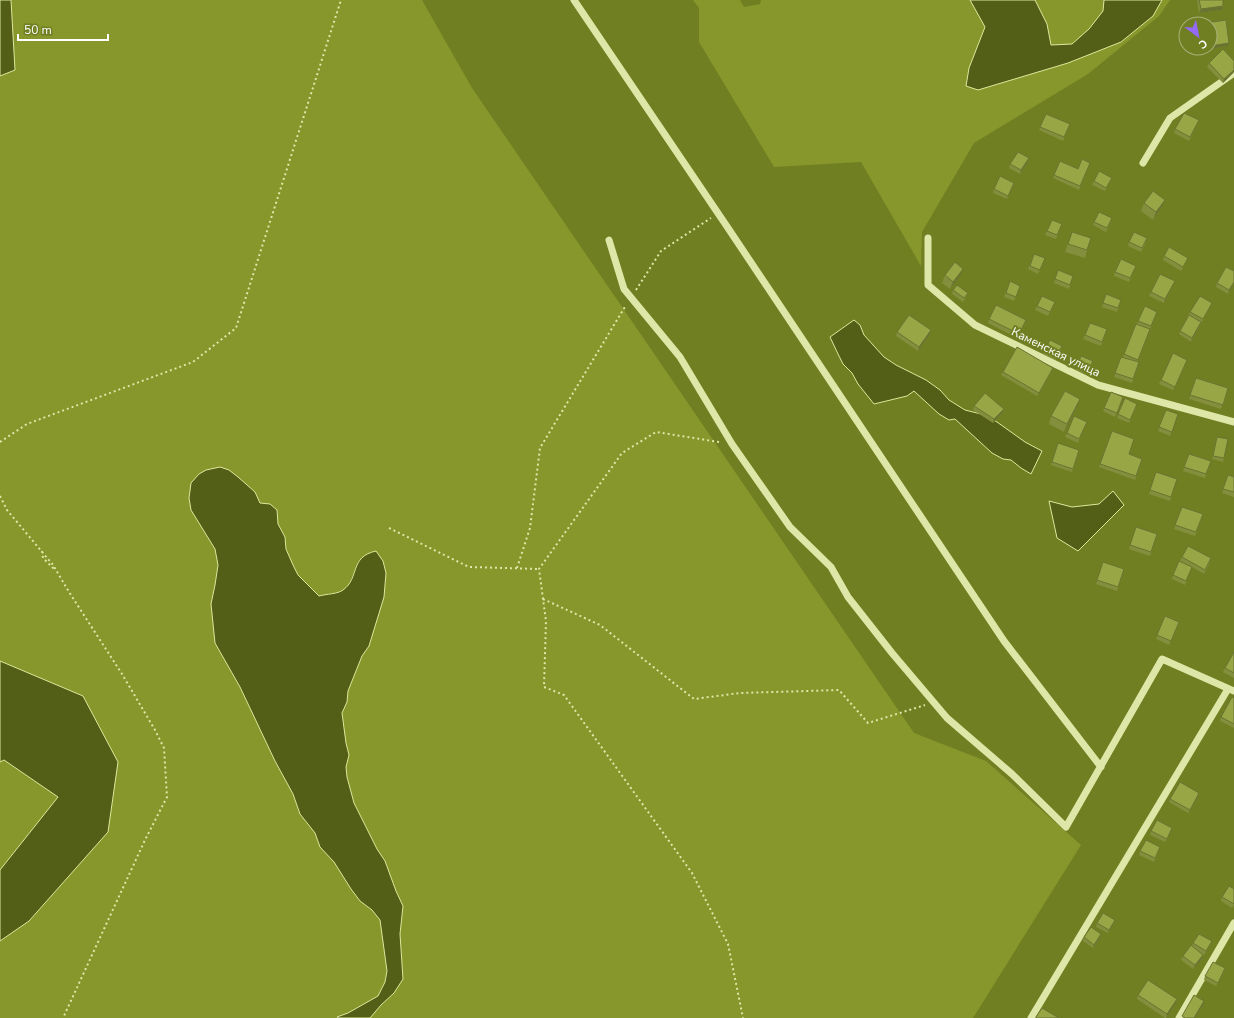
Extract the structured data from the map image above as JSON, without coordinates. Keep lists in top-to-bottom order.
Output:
{
  "streets": {
    "street": ["Каменская улица"]
  },
  "scale_bar": "50 m",
  "north": "bottom right"
}
